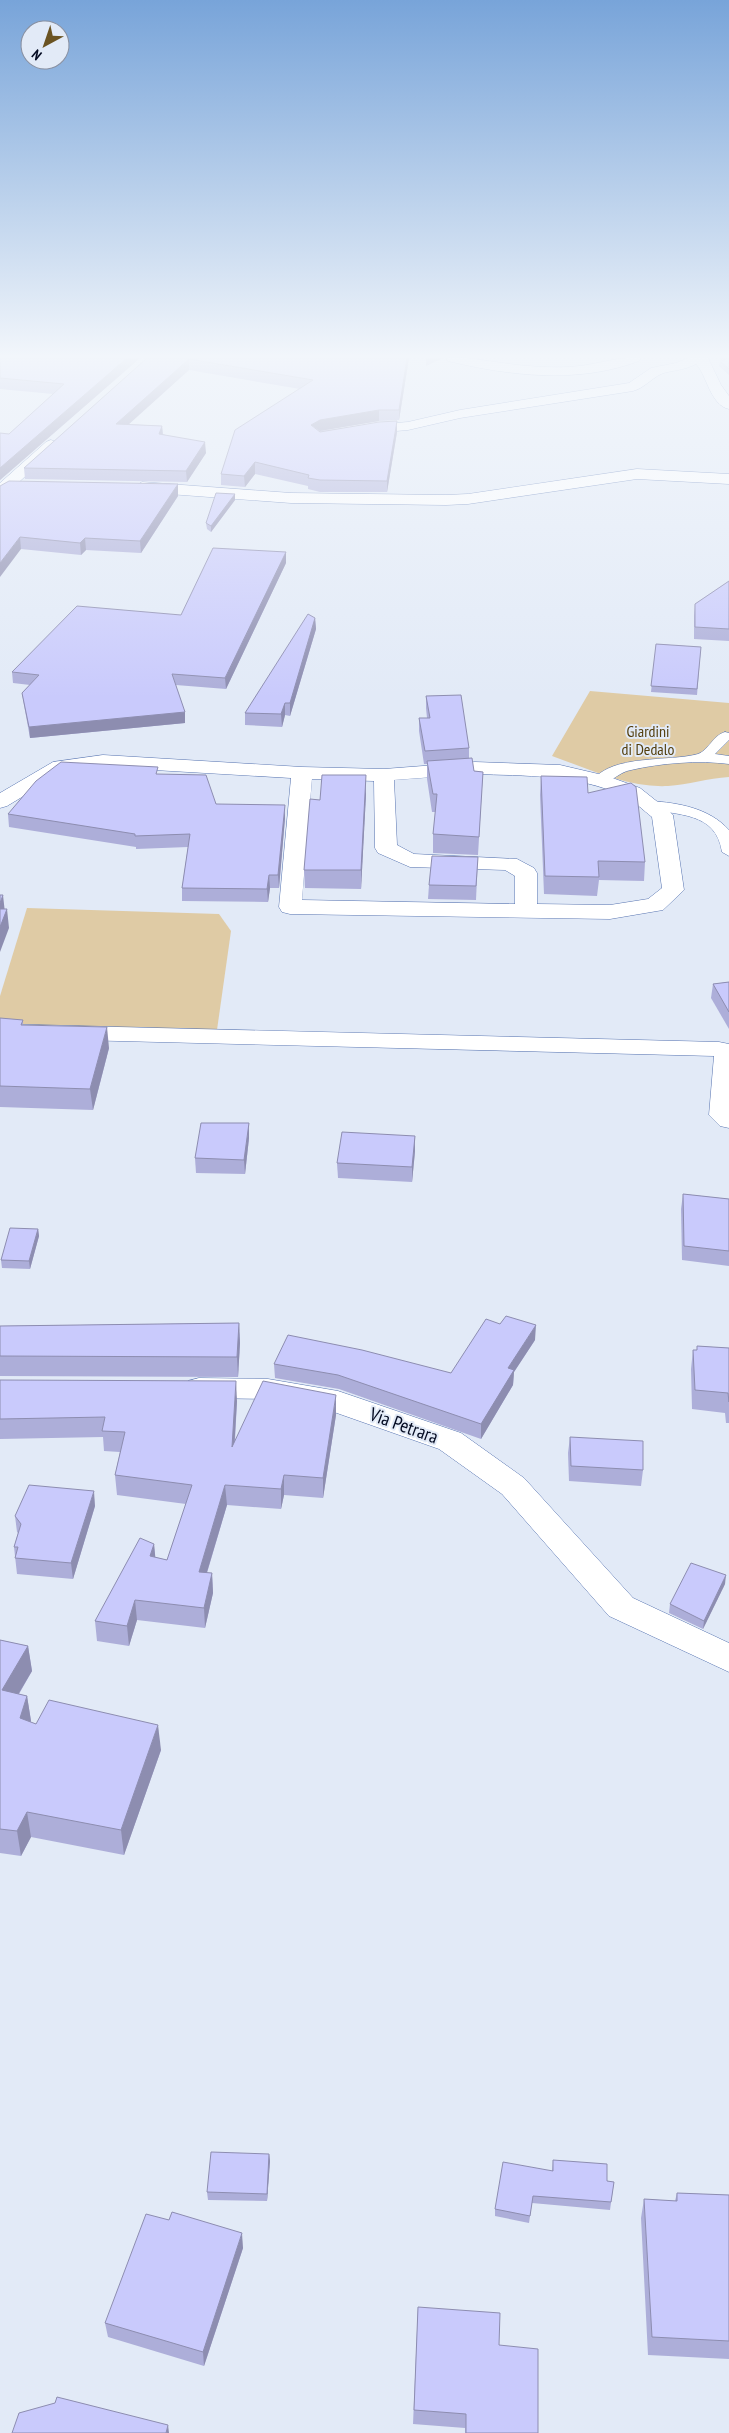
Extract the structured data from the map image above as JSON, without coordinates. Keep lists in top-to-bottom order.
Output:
{
  "streets": {
    "street": ["Via Petrara"]
  },
  "parks": ["Giardini di Dedalo"],
  "north": "bottom left"
}
